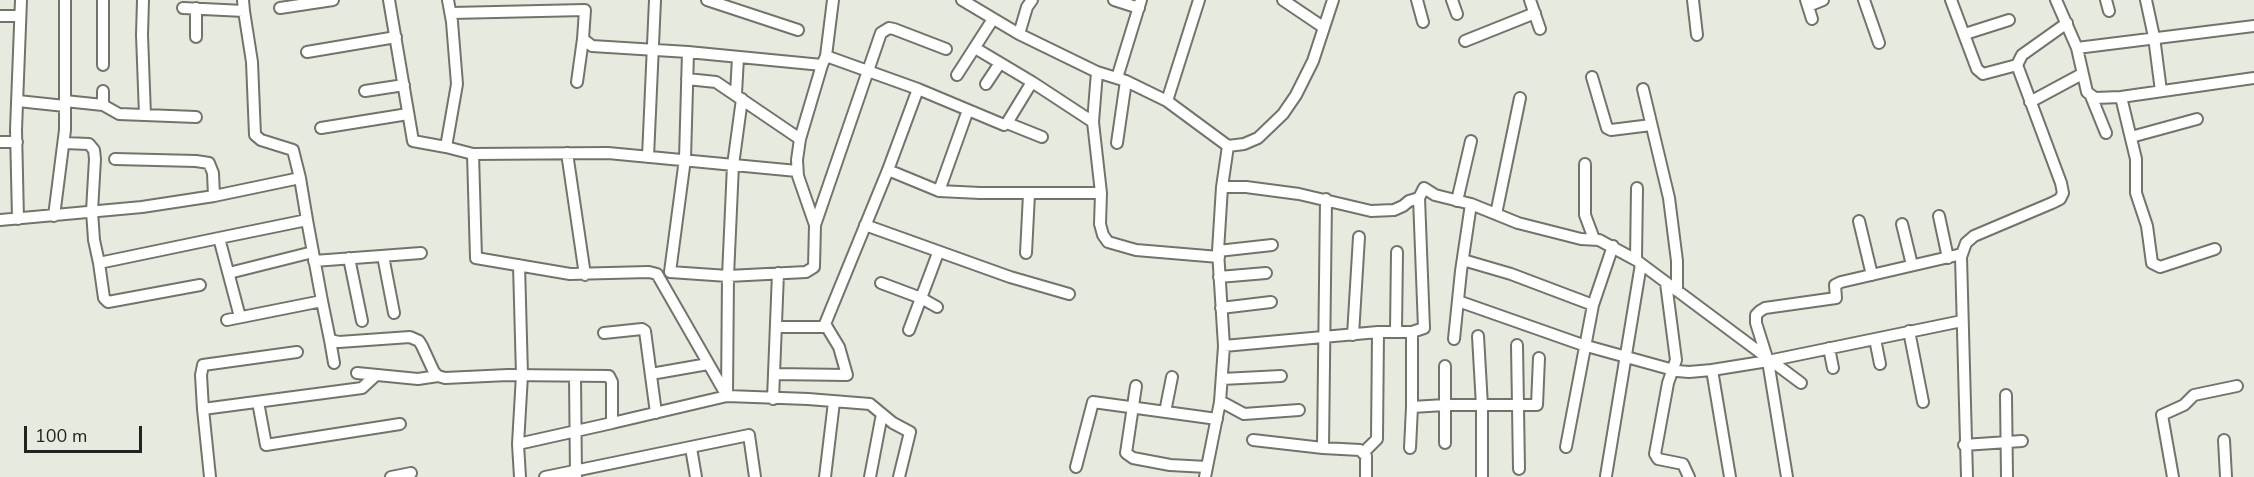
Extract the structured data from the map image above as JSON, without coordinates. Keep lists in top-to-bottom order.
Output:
{
  "scale_bar": "100 m"
}
